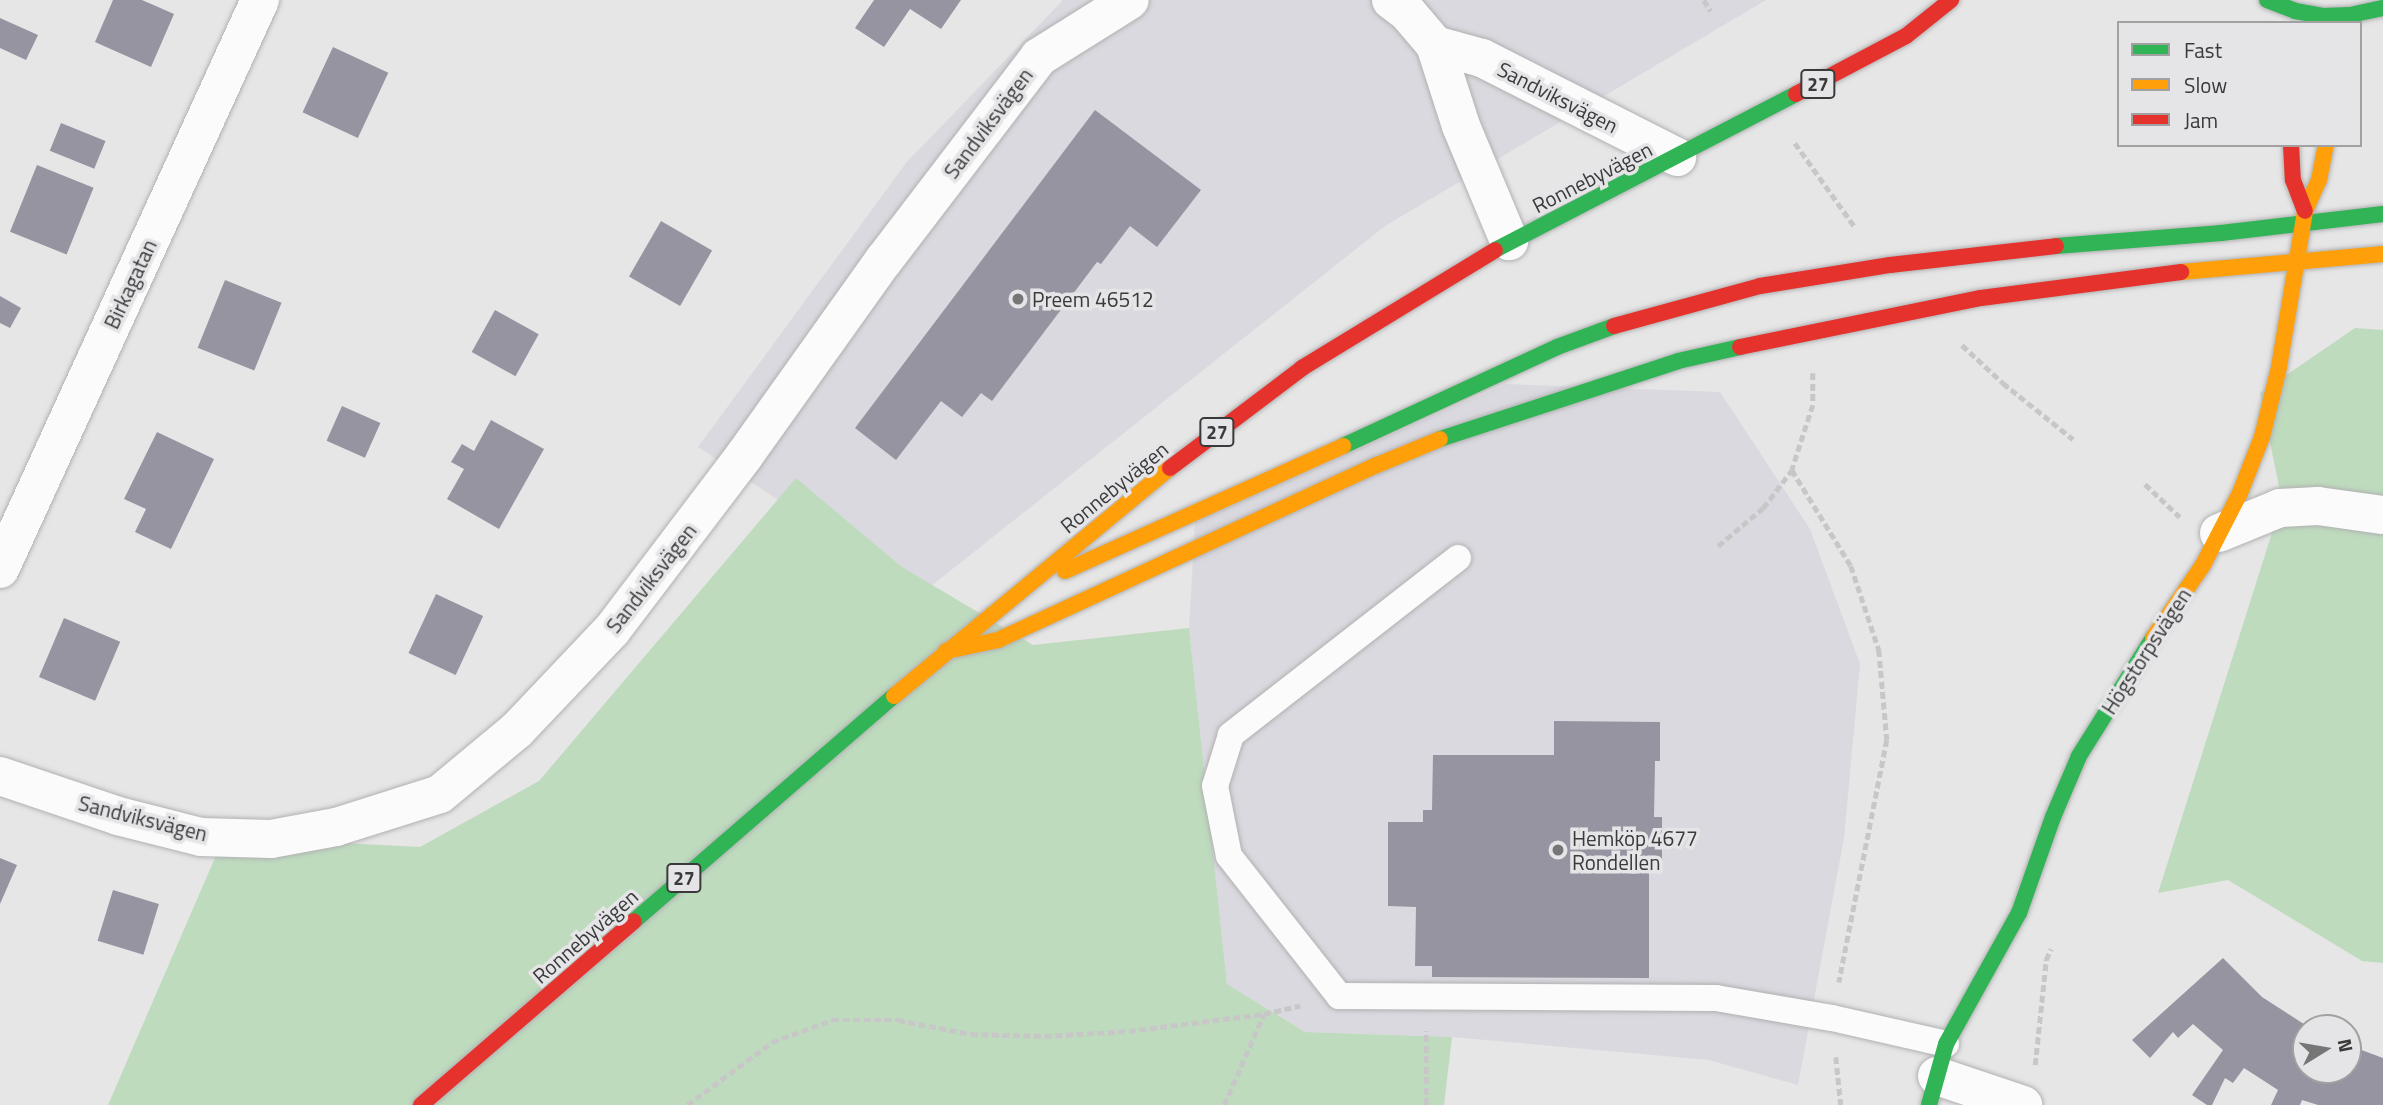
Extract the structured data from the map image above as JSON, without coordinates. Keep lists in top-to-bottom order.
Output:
{
  "streets": {
    "main road": ["27", "Ronnebyvägen", "Högstorpsvägen"],
    "street": ["Sandviksvägen", "Birkagatan"]
  },
  "crossings": [
    ["Sandviksvägen", "Ronnebyvägen"]
  ],
  "places": ["Preem 46512", "Hemköp 4677 Rondellen"],
  "legend": ["Fast", "Slow", "Jam"],
  "north": "right"
}
